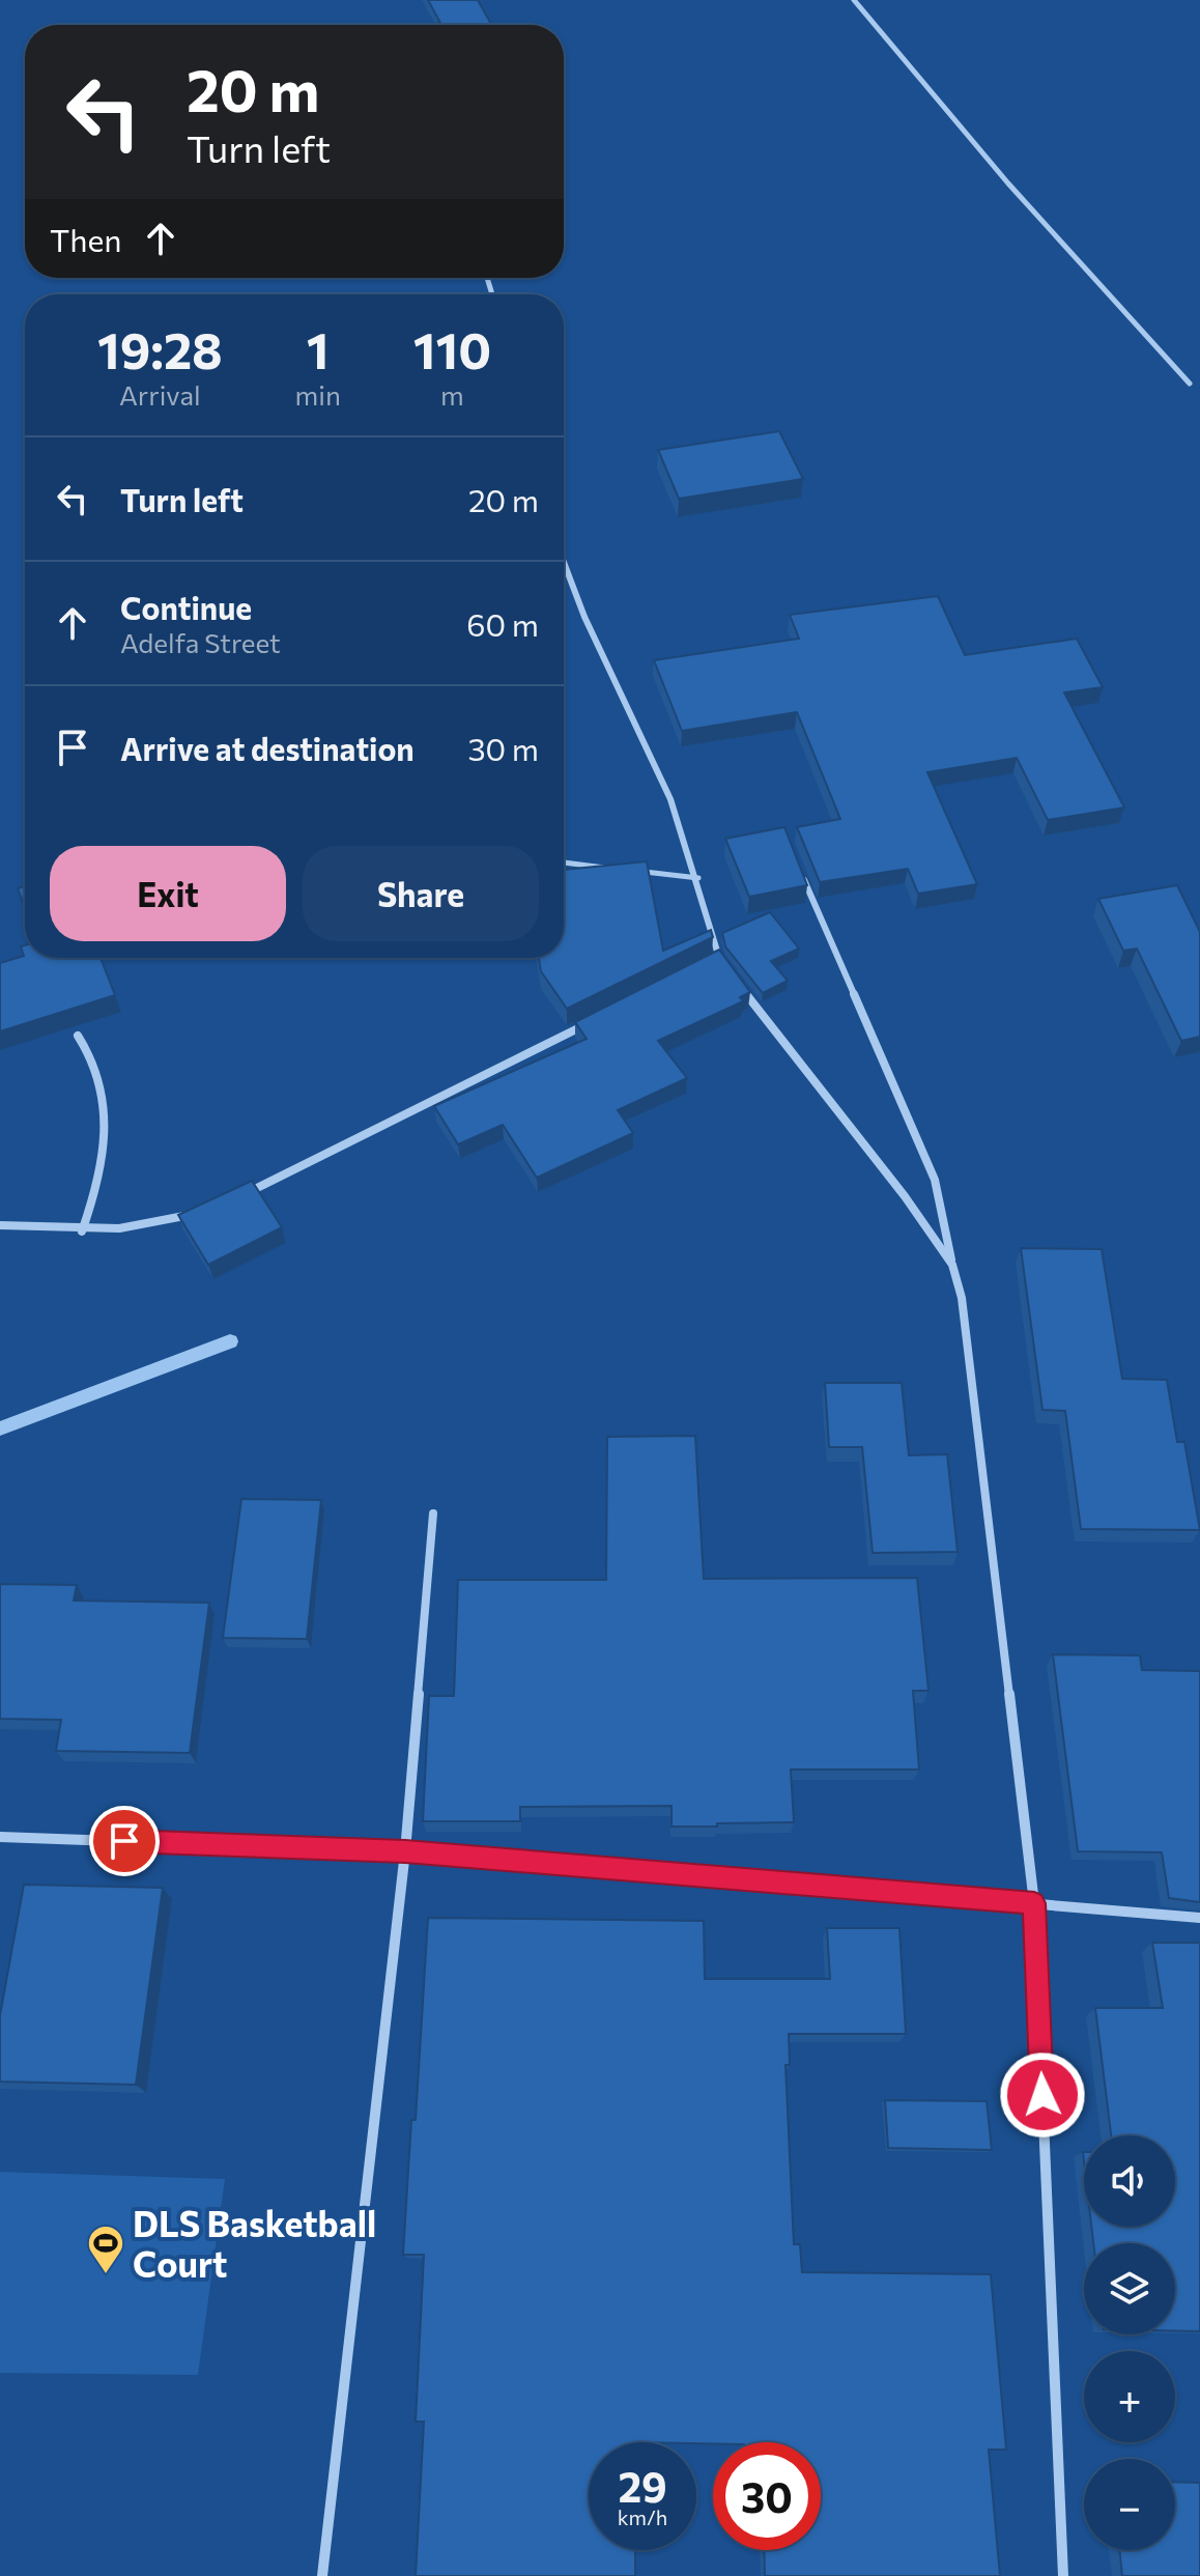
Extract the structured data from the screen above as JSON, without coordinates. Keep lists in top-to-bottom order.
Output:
{
  "places": {
    "sports": ["DLS Basketball Court"]
  },
  "page": {
    "turn": ["20 m", "Turn left"],
    "then": "Then",
    "eta": [
      "19:28",
      "Arrival",
      "1",
      "min",
      "110",
      "m"
    ],
    "list": [
      {
        "name": "Turn left",
        "value": "20 m"
      },
      {
        "name": "Continue",
        "note": "Adelfa Street",
        "value": "60 m"
      },
      {
        "name": "Arrive at destination",
        "value": "30 m"
      }
    ],
    "buttons": ["Exit", "Share"],
    "map_buttons": ["+", "−"],
    "speed": "29 km/h",
    "limit": "30"
  }
}
